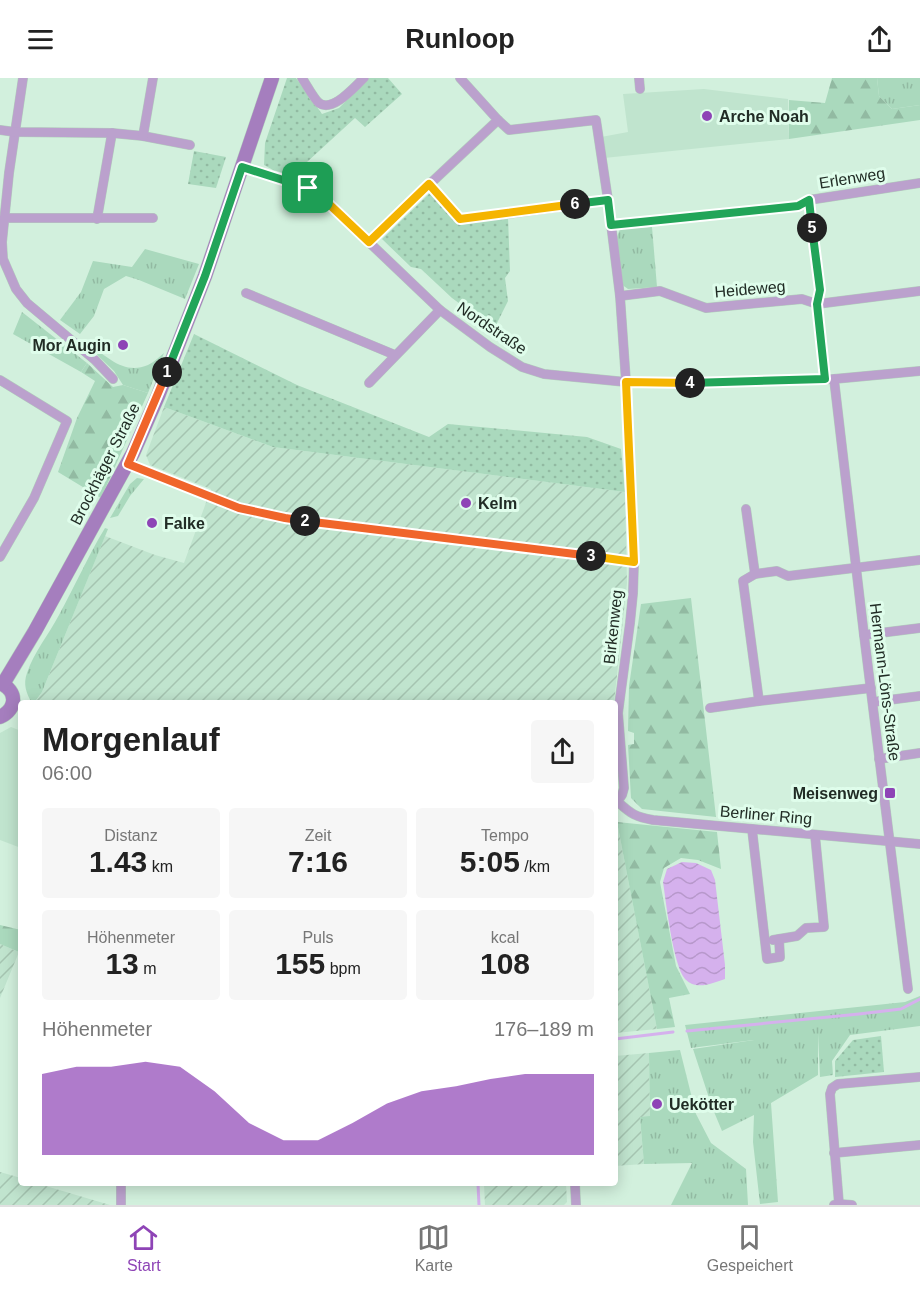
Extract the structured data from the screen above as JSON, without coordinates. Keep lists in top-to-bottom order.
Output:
{
  "streets": {
    "street": [
      "Erlenweg",
      "Heideweg",
      "Nordstraße",
      "Brockhäger Straße",
      "Birkenweg",
      "Hermann-Löns-Straße",
      "Berliner Ring"
    ]
  },
  "crossings": [
    ["Erlenweg", "Birkenweg"],
    ["Erlenweg", "Hermann-Löns-Straße"],
    ["Heideweg", "Birkenweg"],
    ["Heideweg", "Hermann-Löns-Straße"],
    ["Nordstraße", "Brockhäger Straße"],
    ["Nordstraße", "Birkenweg"],
    ["Nordstraße", "Hermann-Löns-Straße"],
    ["Hermann-Löns-Straße", "Berliner Ring"]
  ],
  "places": {
    "other": [
      "Arche Noah",
      "Mor Augin",
      "Kelm",
      "Falke",
      "Uekötter"
    ],
    "transit": ["Meisenweg"]
  },
  "page": {
    "header": "Runloop",
    "pins": [
      "6",
      "5",
      "1",
      "4",
      "2",
      "3"
    ],
    "heading": ["Morgenlauf", "06:00"],
    "stats": [
      ["Distanz", "1.43 km"],
      ["Zeit", "7:16"],
      ["Tempo", "5:05 /km"],
      ["Höhenmeter", "13 m"],
      ["Puls", "155 bpm"],
      ["kcal", "108"]
    ],
    "chart": ["Höhenmeter", "176–189 m"],
    "tabs": ["Start", "Karte", "Gespeichert"]
  }
}
